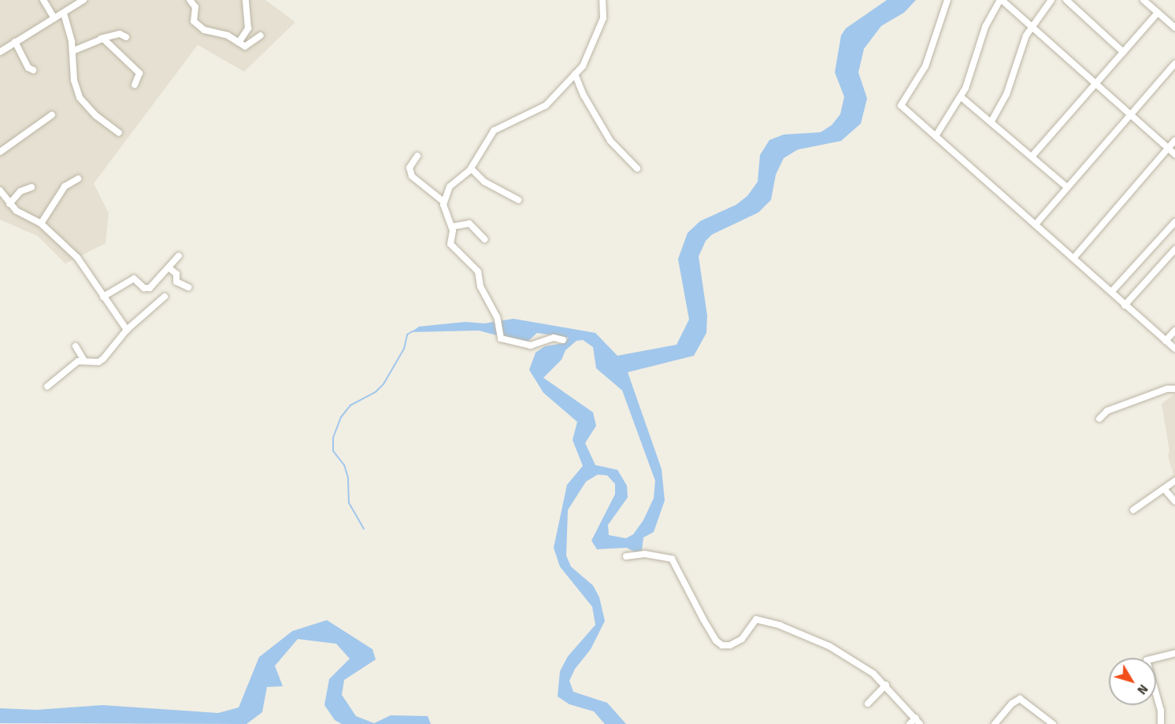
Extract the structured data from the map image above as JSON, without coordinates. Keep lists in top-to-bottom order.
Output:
{
  "north": "bottom right"
}
